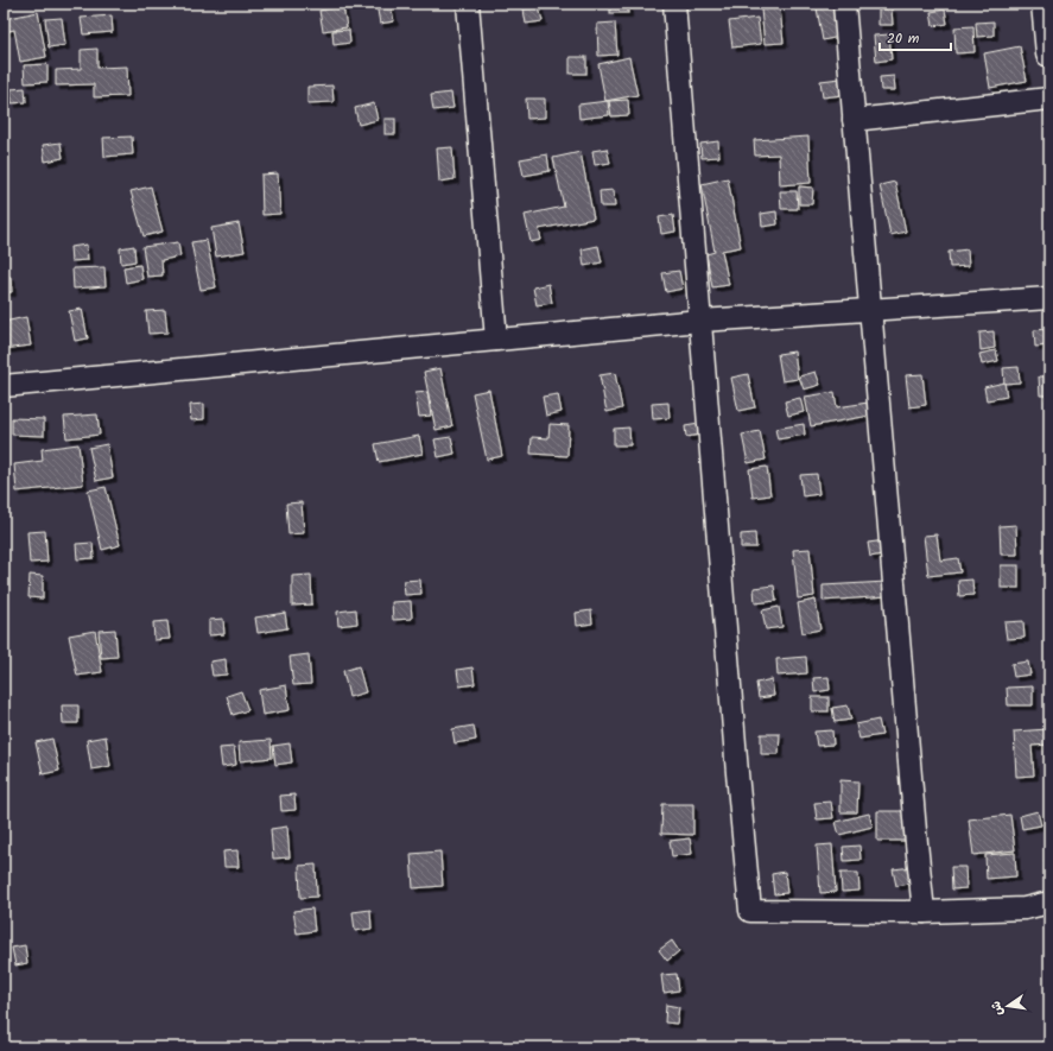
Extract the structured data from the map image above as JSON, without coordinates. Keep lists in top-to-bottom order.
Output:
{
  "scale_bar": "20 m",
  "north": "left"
}
